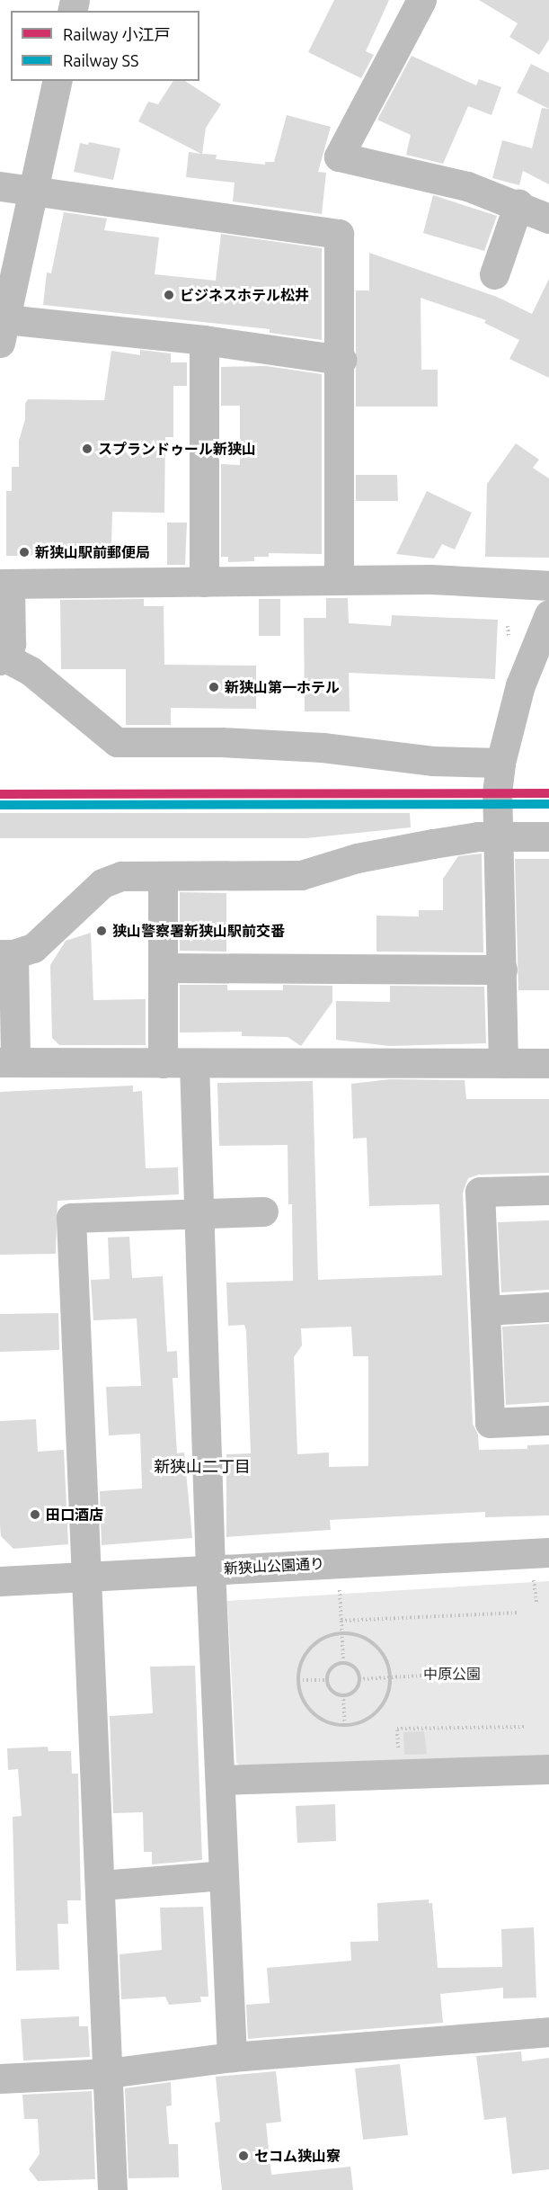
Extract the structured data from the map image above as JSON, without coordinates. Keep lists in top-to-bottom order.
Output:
{
  "streets": {
    "street": ["新狭山公園通り"]
  },
  "districts": ["新狭山二丁目"],
  "parks": ["中原公園"],
  "places": [
    "ビジネスホテル松井",
    "スプランドゥール新狭山",
    "新狭山駅前郵便局",
    "新狭山第一ホテル",
    "狭山警察署新狭山駅前交番",
    "田口酒店",
    "セコム狭山寮"
  ],
  "lines": ["rail line 小江戸", "rail line SS"],
  "legend": ["Railway 小江戸", "Railway SS"]
}
